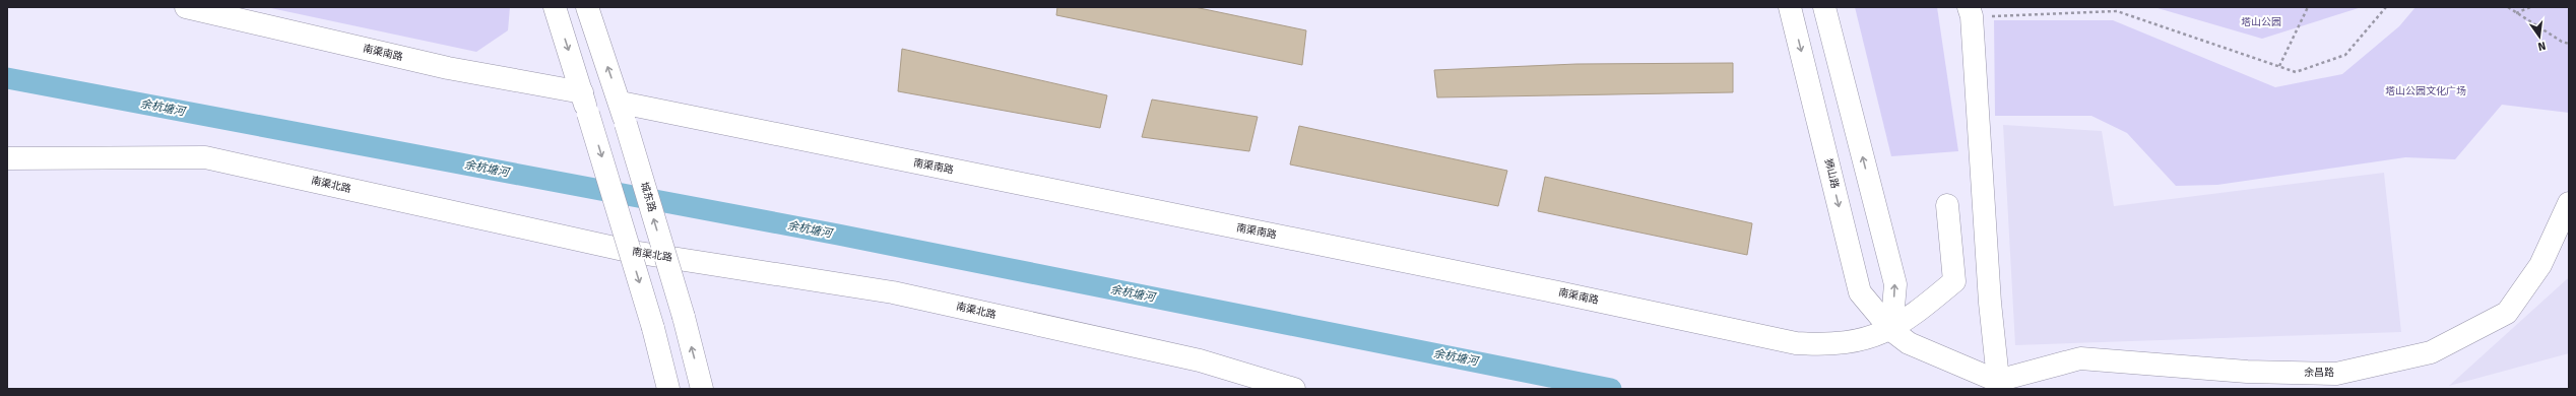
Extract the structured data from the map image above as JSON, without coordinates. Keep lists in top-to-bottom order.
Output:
{
  "streets": {
    "street": [
      "南渠南路",
      "狮山路",
      "南渠北路",
      "城东路",
      "余昌路"
    ]
  },
  "crossings": [
    ["南渠南路", "狮山路"],
    ["南渠南路", "城东路"],
    ["狮山路", "余昌路"]
  ],
  "water": ["余杭塘河"],
  "parks": ["塔山公园", "塔山公园文化广场"],
  "north": "bottom"
}
